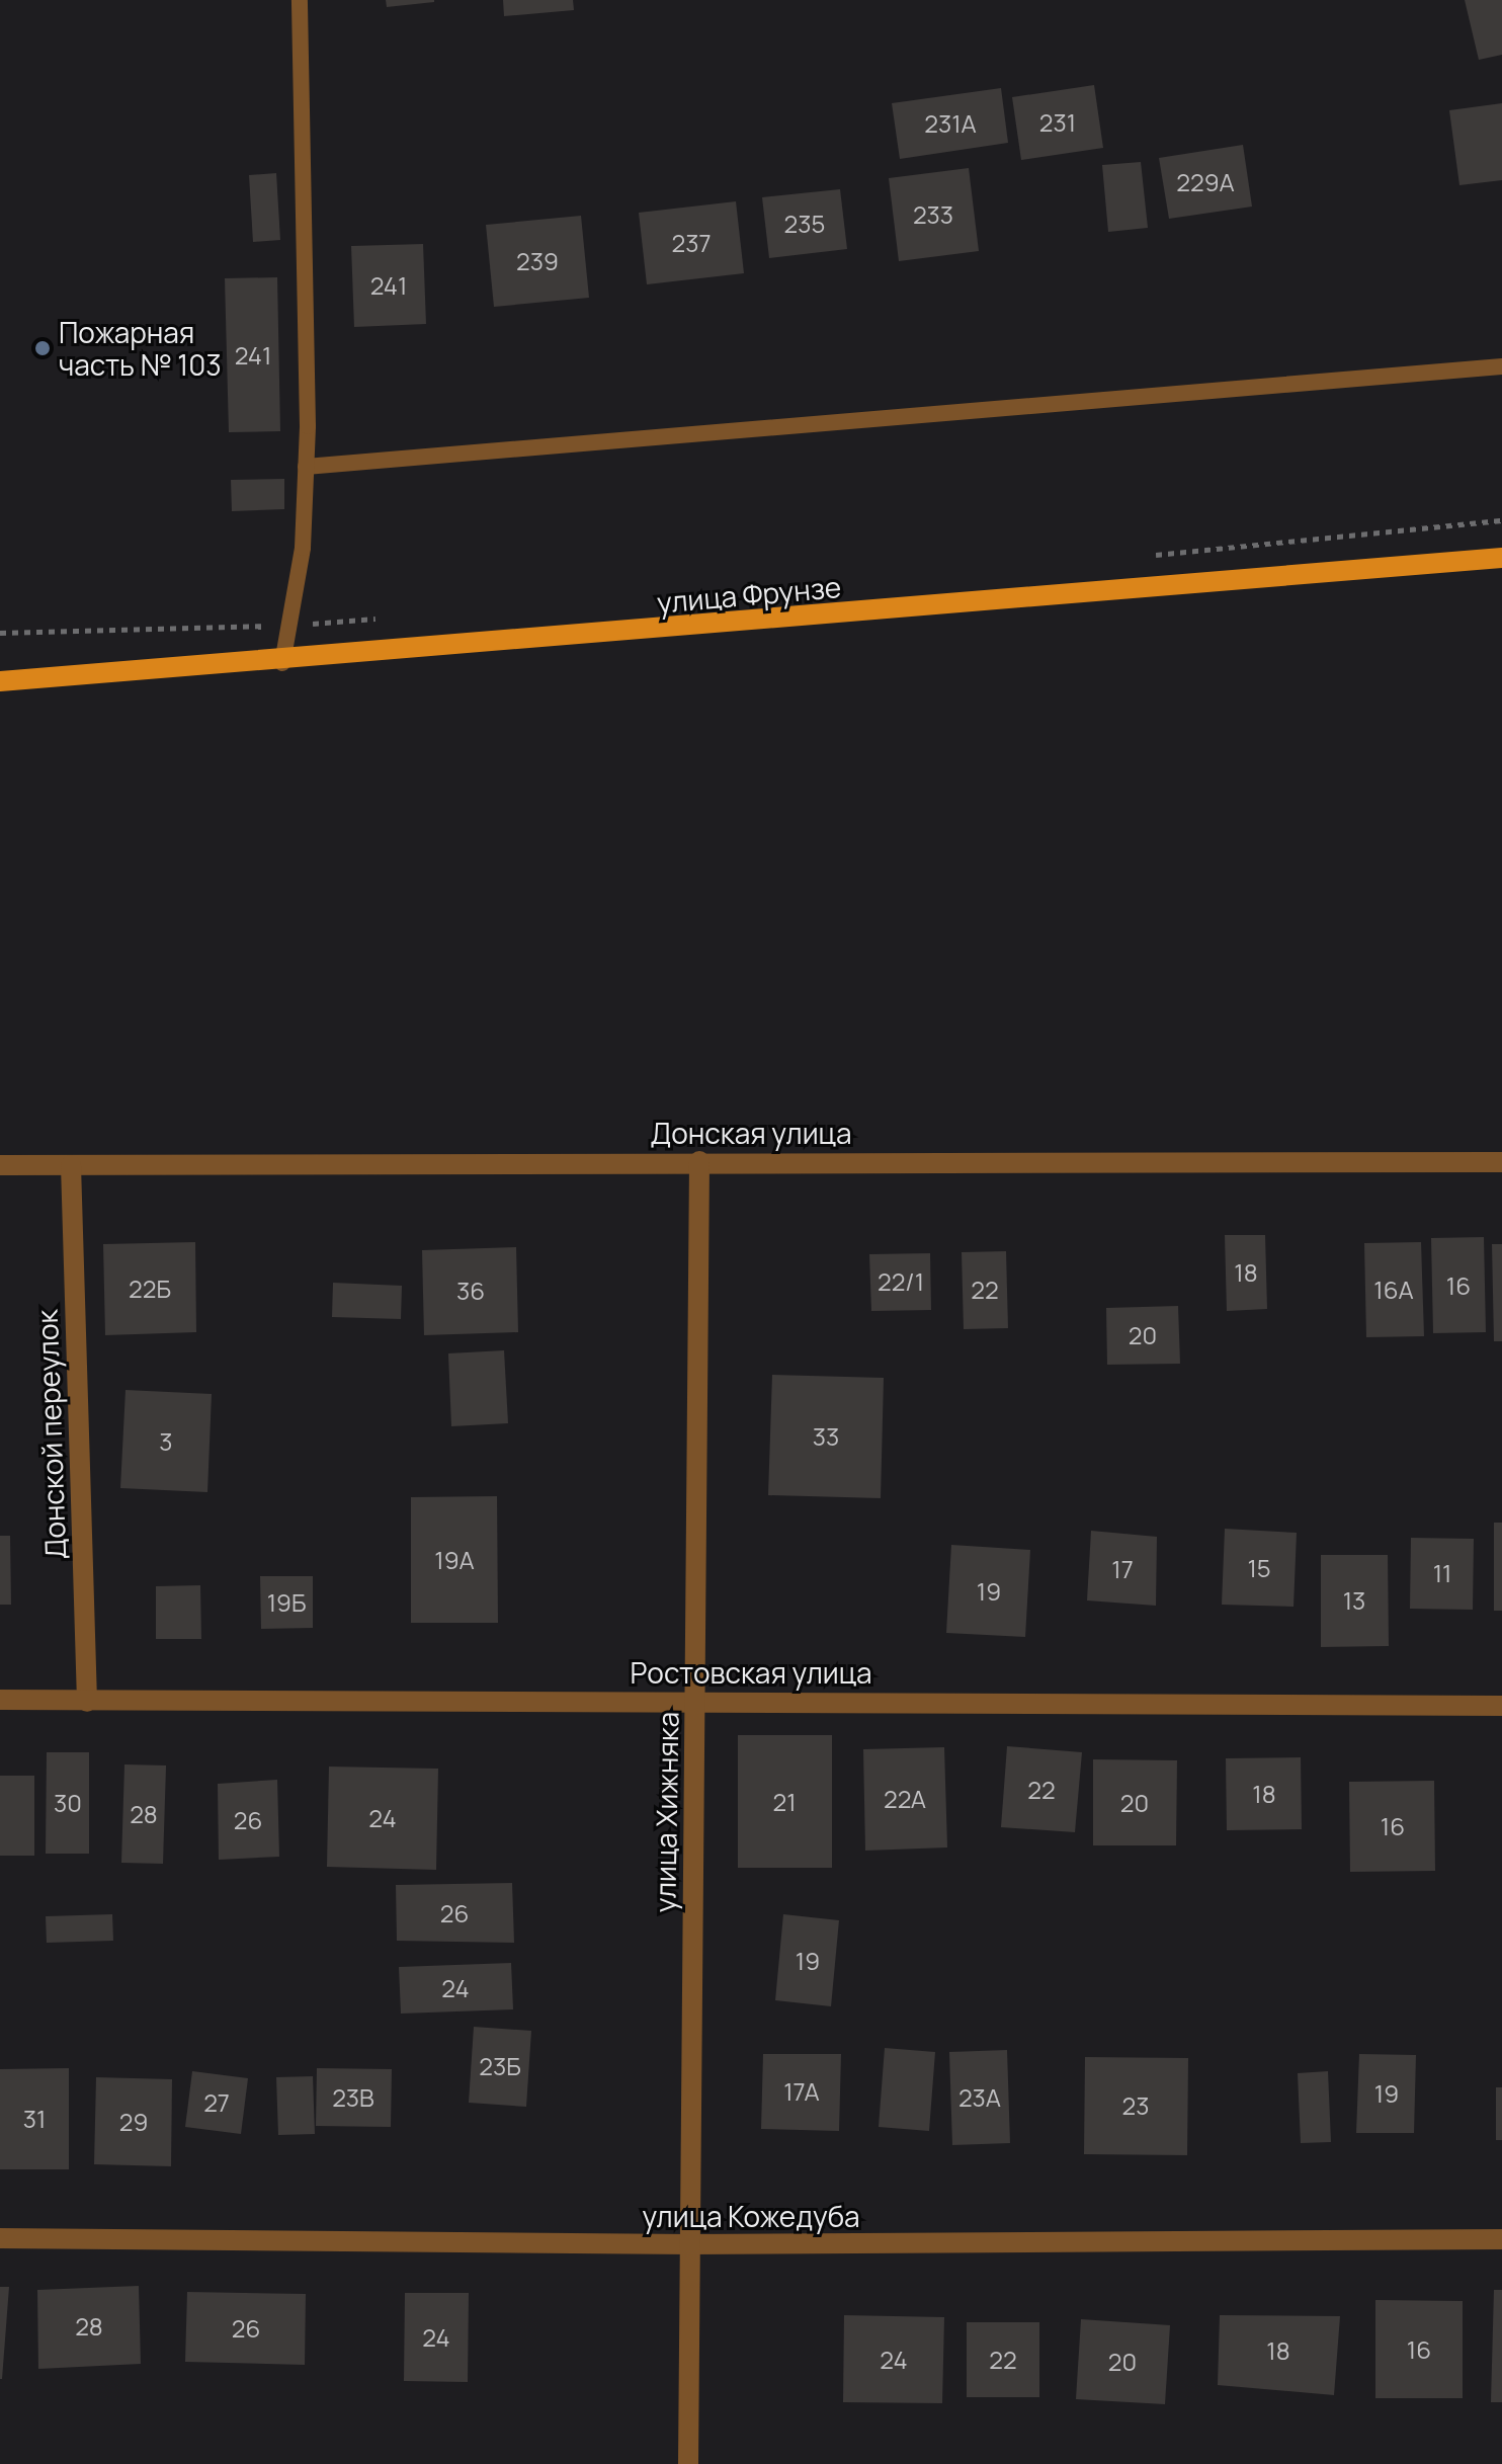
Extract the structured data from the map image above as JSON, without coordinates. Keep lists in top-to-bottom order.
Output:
{
  "streets": {
    "main road": ["улица Фрунзе"],
    "street": [
      "Донская улица",
      "Донской переулок",
      "Ростовская улица",
      "улица Хижняка",
      "улица Кожедуба"
    ]
  },
  "crossings": [
    ["Донская улица", "Донской переулок"],
    ["Донская улица", "улица Хижняка"],
    ["Донской переулок", "Ростовская улица"],
    ["Ростовская улица", "улица Хижняка"],
    ["улица Хижняка", "улица Кожедуба"]
  ],
  "places": ["Пожарная часть № 103"],
  "house_numbers": [
    "231",
    "231А",
    "229А",
    "233",
    "235",
    "237",
    "239",
    "241",
    "241",
    "18",
    "22/1",
    "16",
    "22Б",
    "22",
    "16А",
    "36",
    "20",
    "33",
    "3",
    "19А",
    "15",
    "17",
    "11",
    "19",
    "13",
    "19Б",
    "22",
    "18",
    "22А",
    "21",
    "30",
    "20",
    "28",
    "24",
    "26",
    "16",
    "26",
    "19",
    "24",
    "23Б",
    "17А",
    "19",
    "23В",
    "23А",
    "27",
    "23",
    "31",
    "29",
    "28",
    "26",
    "24",
    "16",
    "18",
    "24",
    "22",
    "20"
  ]
}
